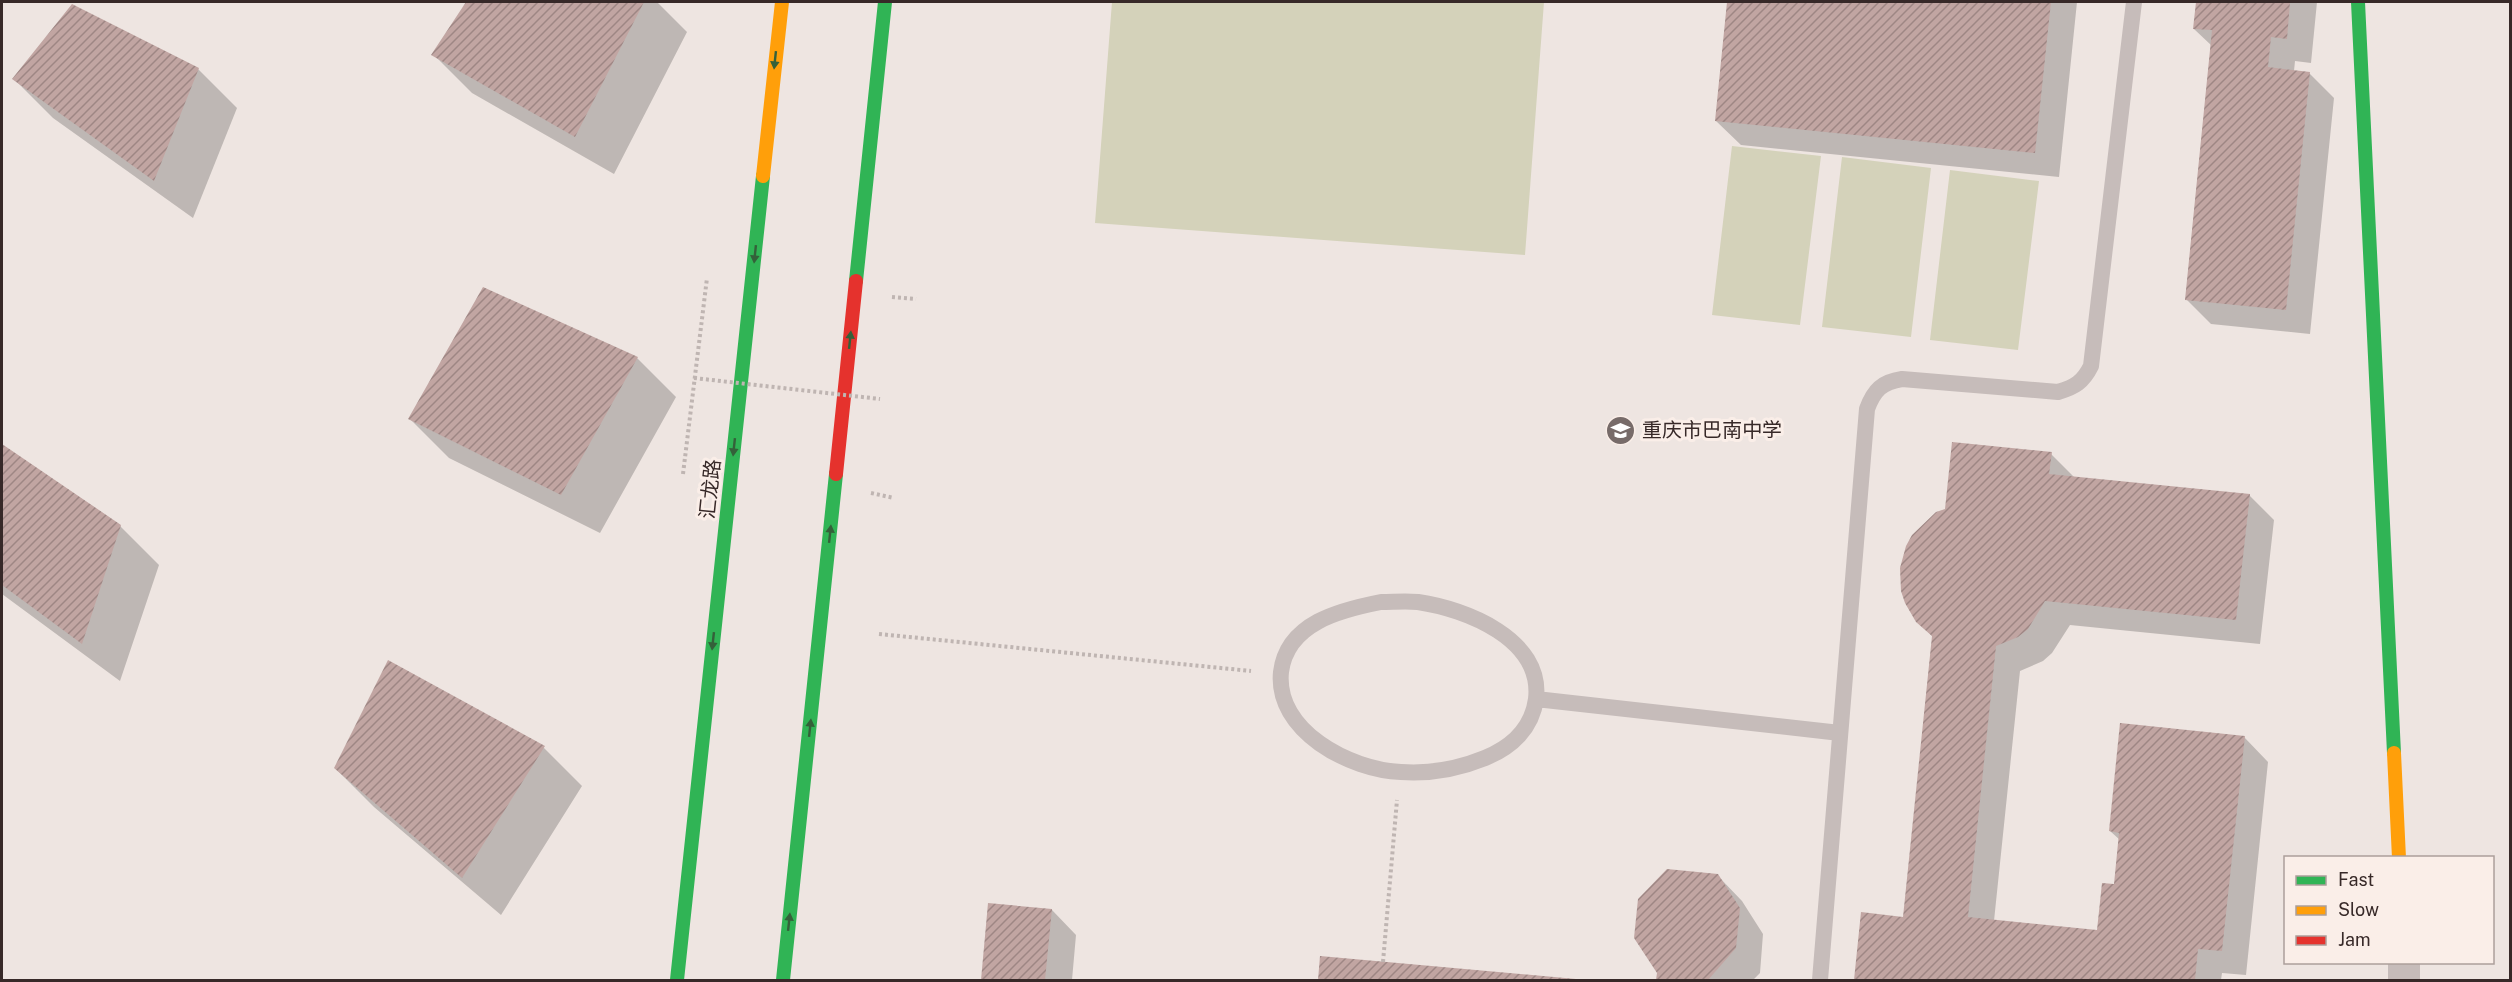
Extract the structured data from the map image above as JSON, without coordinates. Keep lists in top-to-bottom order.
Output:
{
  "streets": {
    "main road": ["汇龙路"]
  },
  "places": {
    "school or university": ["重庆市巴南中学"]
  },
  "legend": ["Fast", "Slow", "Jam"]
}
